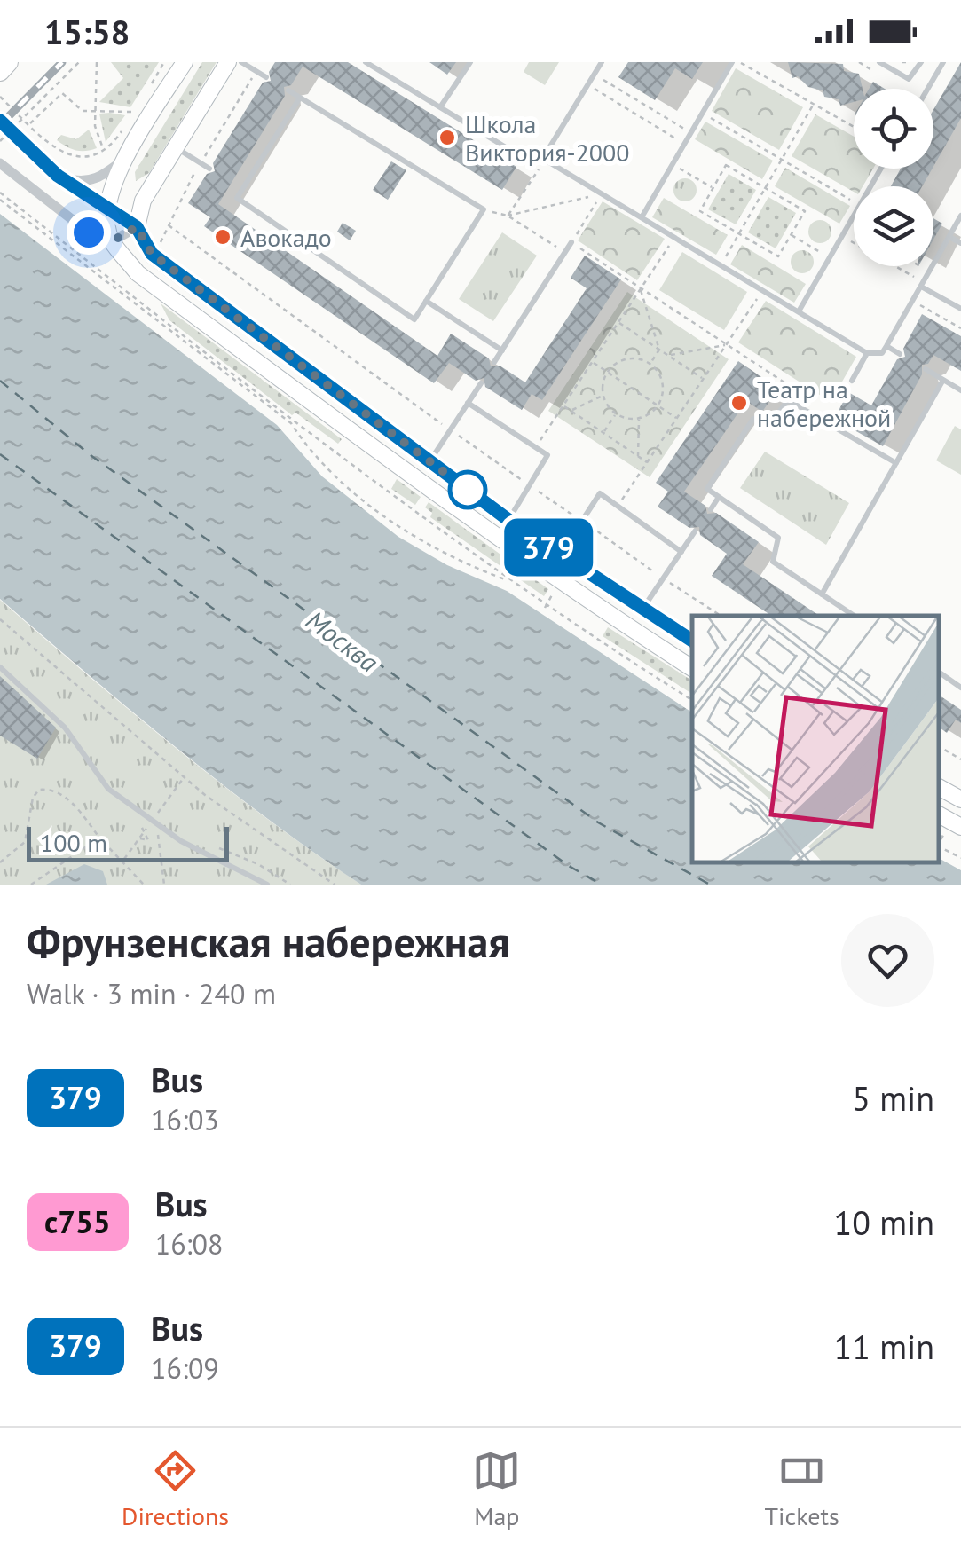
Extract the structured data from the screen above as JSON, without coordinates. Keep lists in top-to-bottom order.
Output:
{
  "water": ["Москва"],
  "places": ["Школа Виктория-2000", "Авокадо", "Театр на набережной"],
  "lines": ["bus line 379"],
  "scale_bar": "100 m",
  "page": {
    "status": "15:58",
    "on_map": "379",
    "scale": "100 m",
    "heading": ["Фрунзенская набережная", "Walk · 3 min · 240 m"],
    "list": [
      {
        "mark": "379",
        "name": "Bus",
        "note": "16:03",
        "value": "5 min"
      },
      {
        "mark": "с755",
        "name": "Bus",
        "note": "16:08",
        "value": "10 min"
      },
      {
        "mark": "379",
        "name": "Bus",
        "note": "16:09",
        "value": "11 min"
      }
    ],
    "tabs": ["Directions", "Map", "Tickets"]
  }
}
